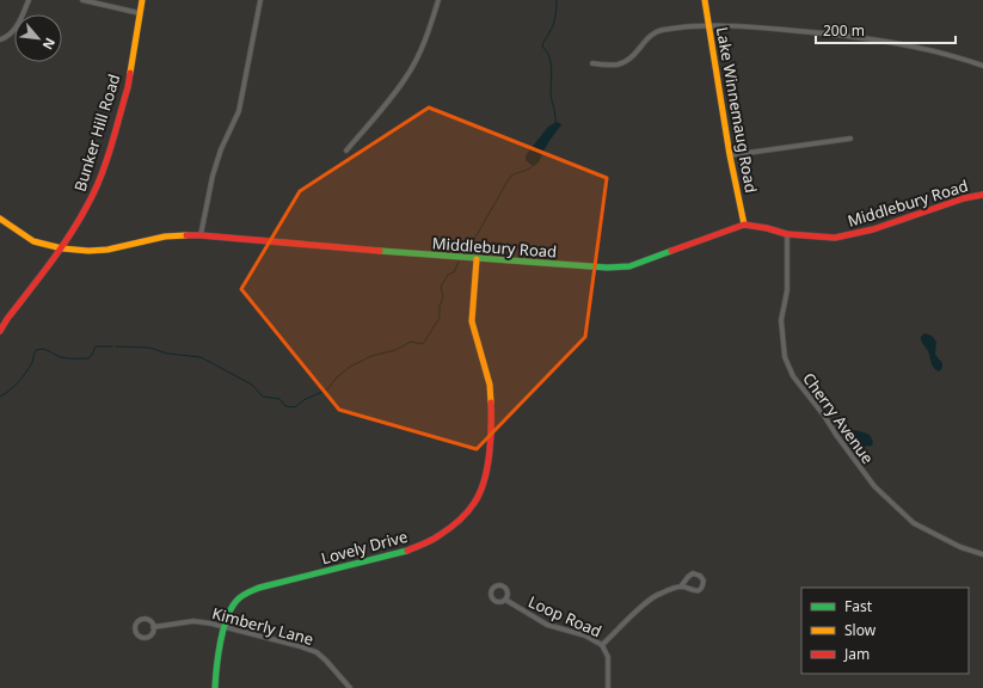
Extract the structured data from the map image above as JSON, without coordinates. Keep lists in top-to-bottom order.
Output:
{
  "streets": {
    "street": [
      "Lake Winnemaug Road",
      "Bunker Hill Road",
      "Middlebury Road",
      "Cherry Avenue",
      "Lovely Drive",
      "Loop Road",
      "Kimberly Lane"
    ]
  },
  "crossings": [
    ["Lake Winnemaug Road", "Middlebury Road"],
    ["Bunker Hill Road", "Middlebury Road"],
    ["Middlebury Road", "Cherry Avenue"],
    ["Middlebury Road", "Lovely Drive"],
    ["Lovely Drive", "Kimberly Lane"]
  ],
  "legend": ["Fast", "Slow", "Jam"],
  "scale_bar": "200 m",
  "north": "bottom right"
}
